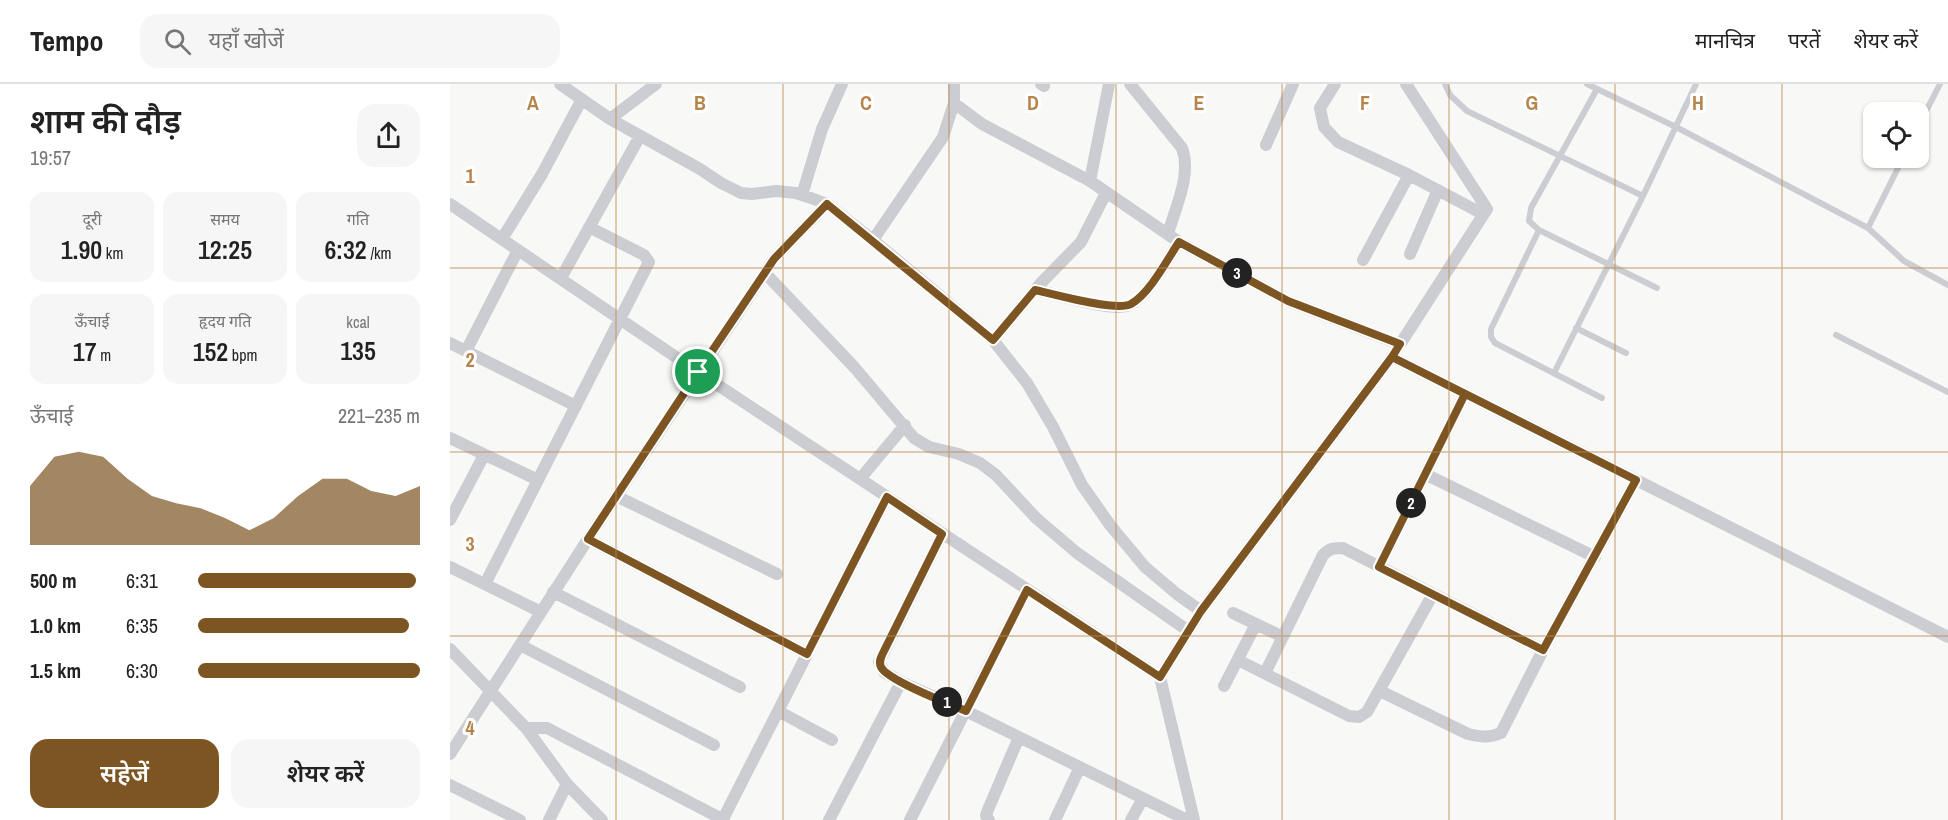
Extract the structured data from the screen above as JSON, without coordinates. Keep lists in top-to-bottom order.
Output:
{
  "page": {
    "header": "Tempo",
    "search": "यहाँ खोजें",
    "nav": ["मानचित्र", "परतें", "शेयर करें"],
    "heading": ["शाम की दौड़", "19:57"],
    "stats": [
      ["दूरी", "1.90 km"],
      ["समय", "12:25"],
      ["गति", "6:32 /km"],
      ["ऊँचाई", "17 m"],
      ["हृदय गति", "152 bpm"],
      ["kcal", "135"]
    ],
    "pins": ["3", "2", "1"],
    "chart": ["ऊँचाई", "221–235 m"],
    "list": [
      {
        "name": "500 m",
        "note": "6:31"
      },
      {
        "name": "1.0 km",
        "note": "6:35"
      },
      {
        "name": "1.5 km",
        "note": "6:30"
      }
    ],
    "buttons": ["सहेजें", "शेयर करें"]
  },
  "grid": {
    "columns": [
      "A",
      "B",
      "C",
      "D",
      "E",
      "F",
      "G",
      "H"
    ],
    "rows": [
      "1",
      "2",
      "3",
      "4"
    ]
  }
}
